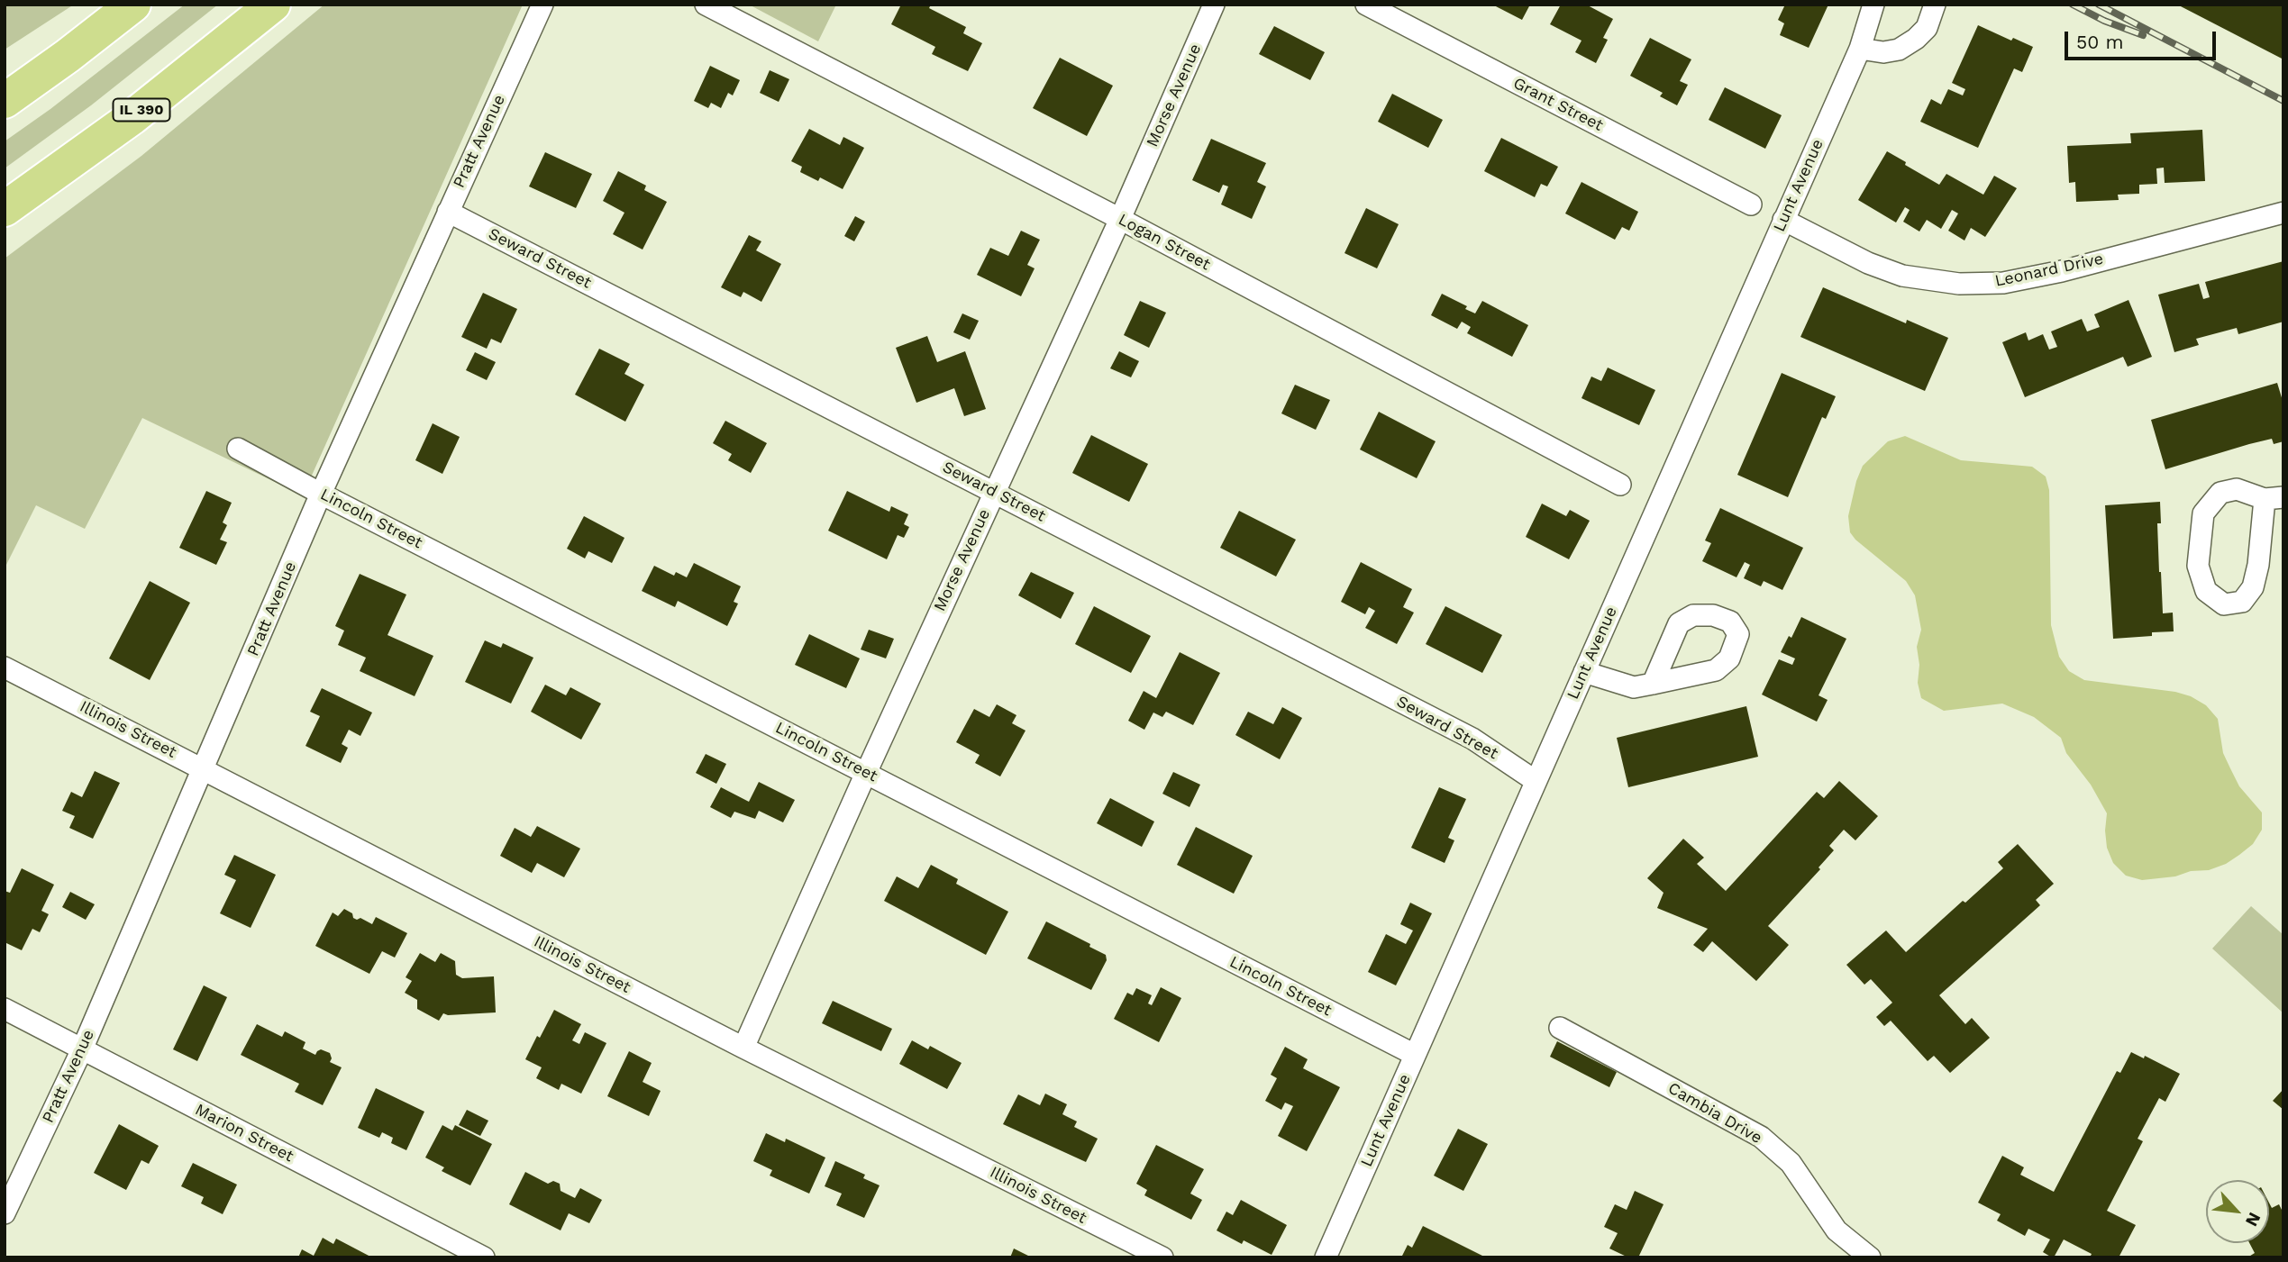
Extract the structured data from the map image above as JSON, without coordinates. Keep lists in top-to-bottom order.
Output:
{
  "streets": {
    "highway": ["IL 390"],
    "street": [
      "Morse Avenue",
      "Grant Street",
      "Pratt Avenue",
      "Lunt Avenue",
      "Logan Street",
      "Seward Street",
      "Leonard Drive",
      "Lincoln Street",
      "Illinois Street",
      "Cambia Drive",
      "Marion Street"
    ]
  },
  "crossings": [
    ["Morse Avenue", "Logan Street"],
    ["Morse Avenue", "Seward Street"],
    ["Morse Avenue", "Lincoln Street"],
    ["Morse Avenue", "Illinois Street"],
    ["Pratt Avenue", "Seward Street"],
    ["Pratt Avenue", "Lincoln Street"],
    ["Pratt Avenue", "Illinois Street"],
    ["Pratt Avenue", "Marion Street"],
    ["Lunt Avenue", "Seward Street"],
    ["Lunt Avenue", "Leonard Drive"],
    ["Lunt Avenue", "Lincoln Street"]
  ],
  "scale_bar": "50 m",
  "north": "bottom right"
}
